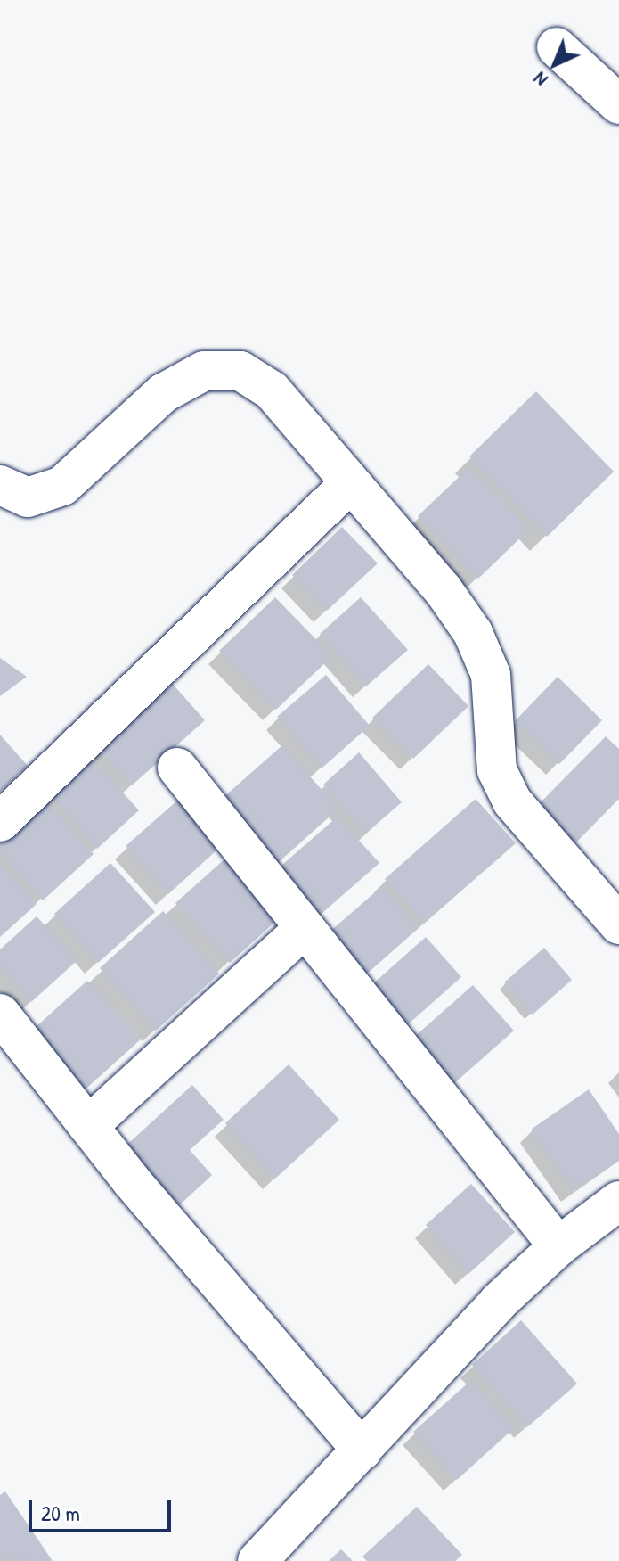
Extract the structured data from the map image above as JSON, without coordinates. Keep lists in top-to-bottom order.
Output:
{
  "scale_bar": "20 m",
  "north": "bottom left"
}
